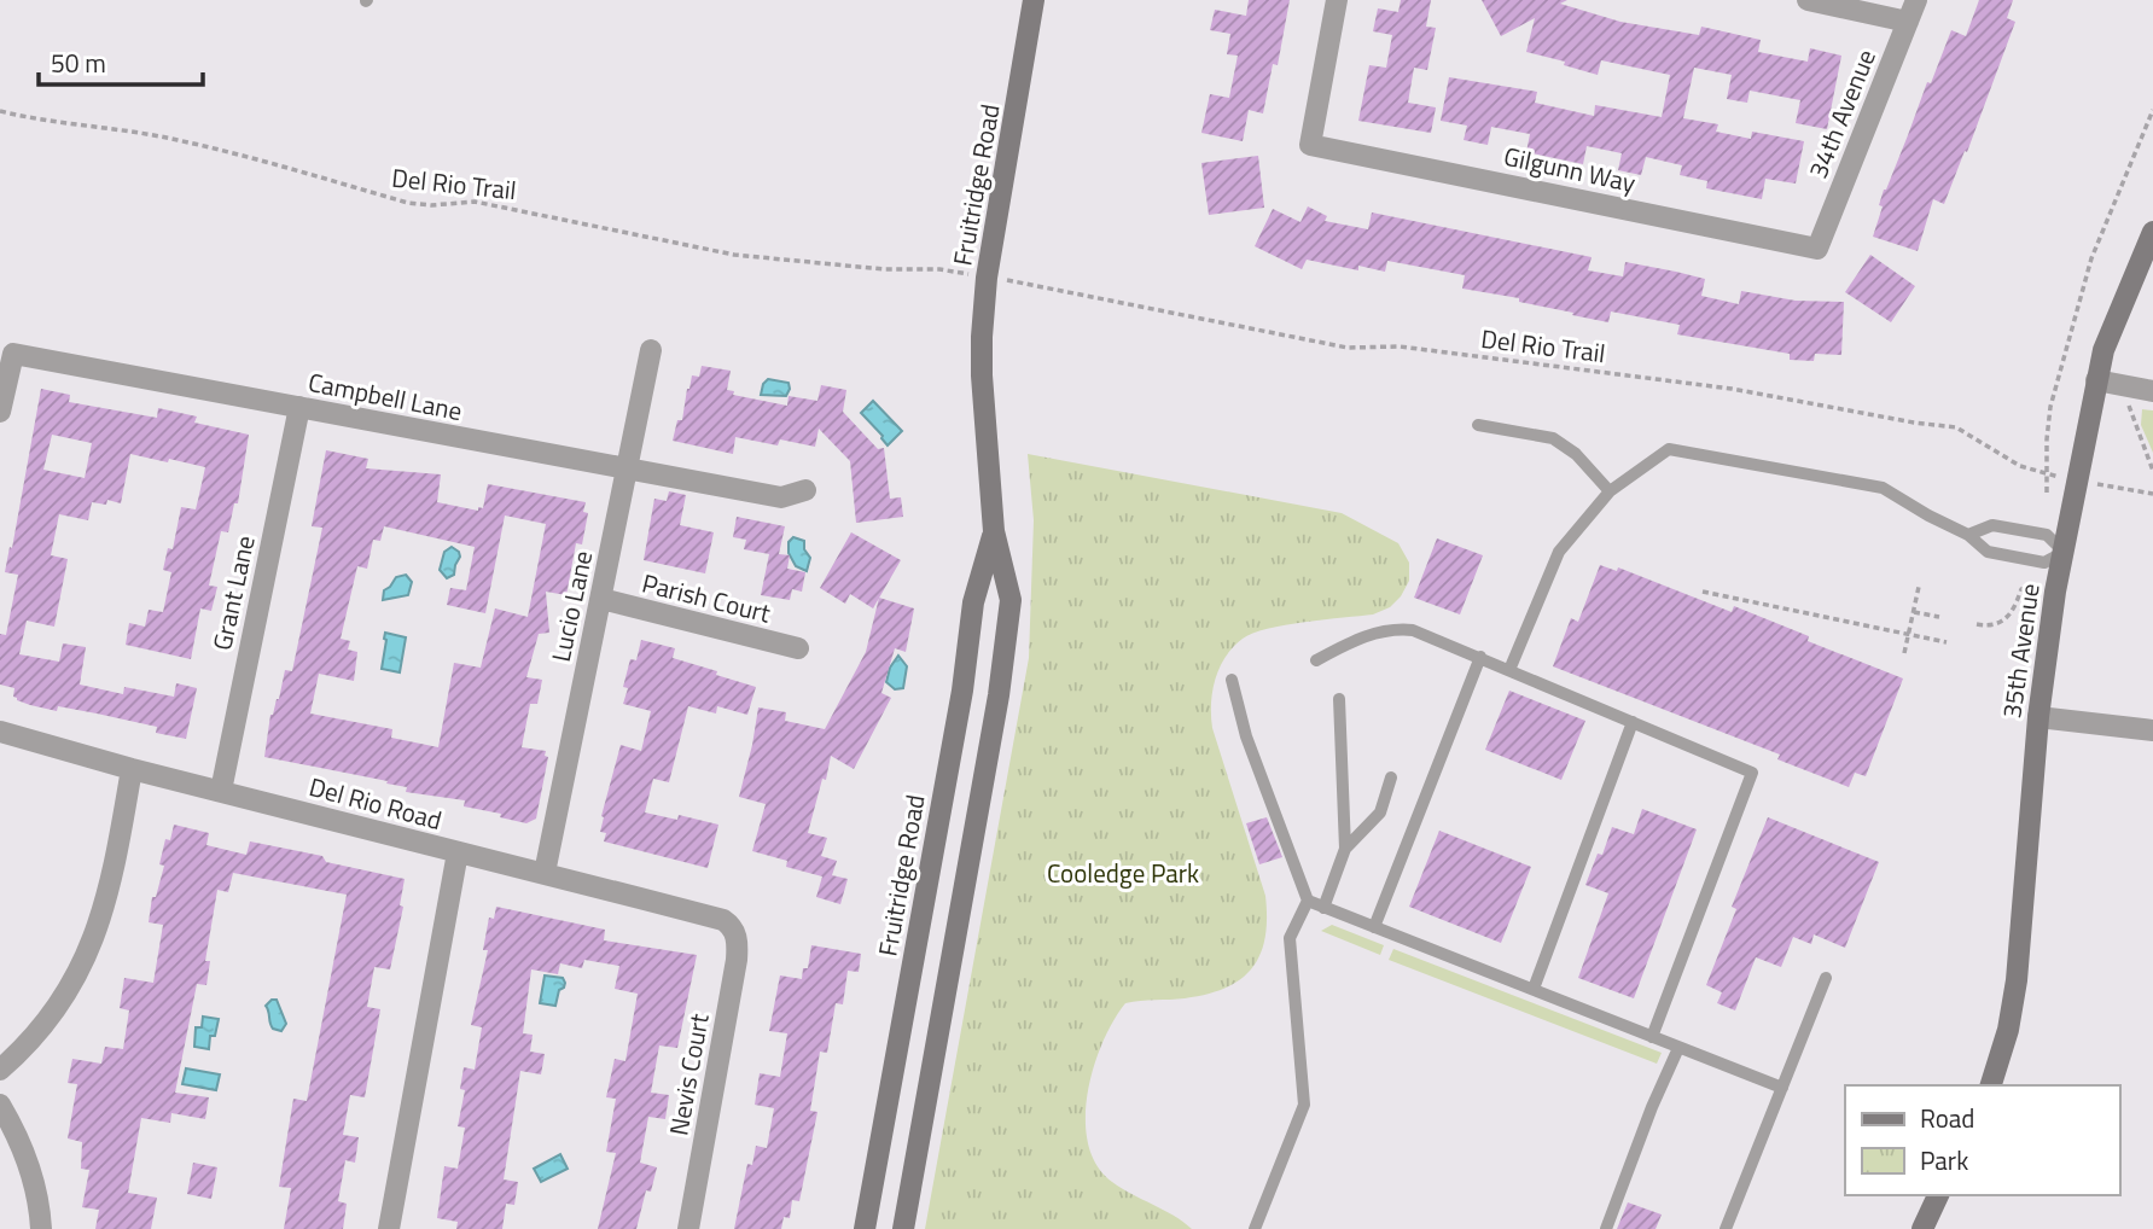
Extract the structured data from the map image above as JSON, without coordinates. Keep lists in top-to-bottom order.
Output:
{
  "streets": {
    "main road": ["Fruitridge Road", "35th Avenue"],
    "street": [
      "34th Avenue",
      "Gilgunn Way",
      "Campbell Lane",
      "Grant Lane",
      "Parish Court",
      "Lucio Lane",
      "Del Rio Road",
      "Nevis Court"
    ],
    "path": ["Del Rio Trail"]
  },
  "crossings": [
    ["34th Avenue", "Gilgunn Way"],
    ["Campbell Lane", "Grant Lane"],
    ["Campbell Lane", "Lucio Lane"],
    ["Grant Lane", "Del Rio Road"],
    ["Parish Court", "Lucio Lane"],
    ["Lucio Lane", "Del Rio Road"],
    ["Del Rio Road", "Nevis Court"]
  ],
  "parks": ["Cooledge Park"],
  "legend": ["Road", "Park"],
  "scale_bar": "50 m"
}
